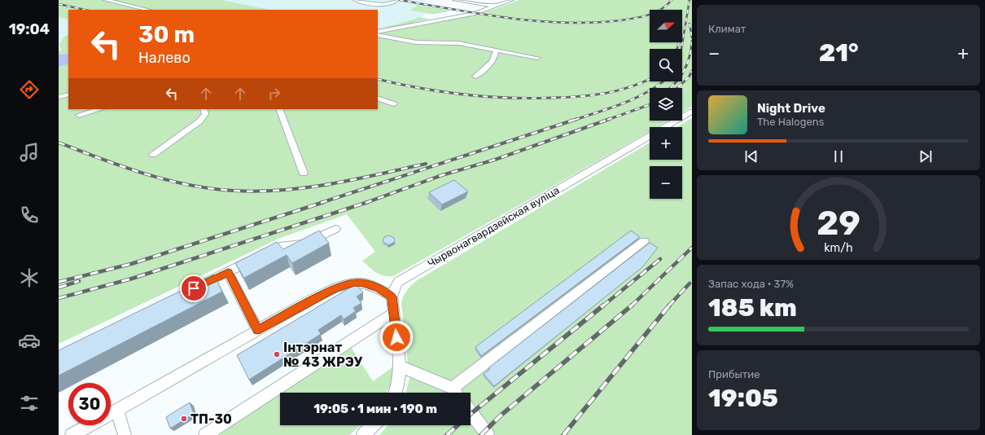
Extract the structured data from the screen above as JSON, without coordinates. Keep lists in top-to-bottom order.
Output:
{
  "streets": {
    "street": ["Чырвонагвардзейская вуліца"]
  },
  "places": ["Інтэрнат № 43 ЖРЭУ", "ТП-30"],
  "north": "right",
  "page": {
    "tabs": "19:04",
    "tile": [
      "Климат",
      ["Запас хода · 37%", "185 km"],
      ["Прибытие", "19:05"]
    ],
    "map_buttons": ["+", "−"],
    "turn": ["30 m", "Налево"],
    "heat": ["−", "21°", "+"],
    "song": ["Night Drive", "The Halogens"],
    "limit": "30",
    "trip": "19:05 · 1 мин · 190 m",
    "gauge": ["29", "km/h"]
  }
}
